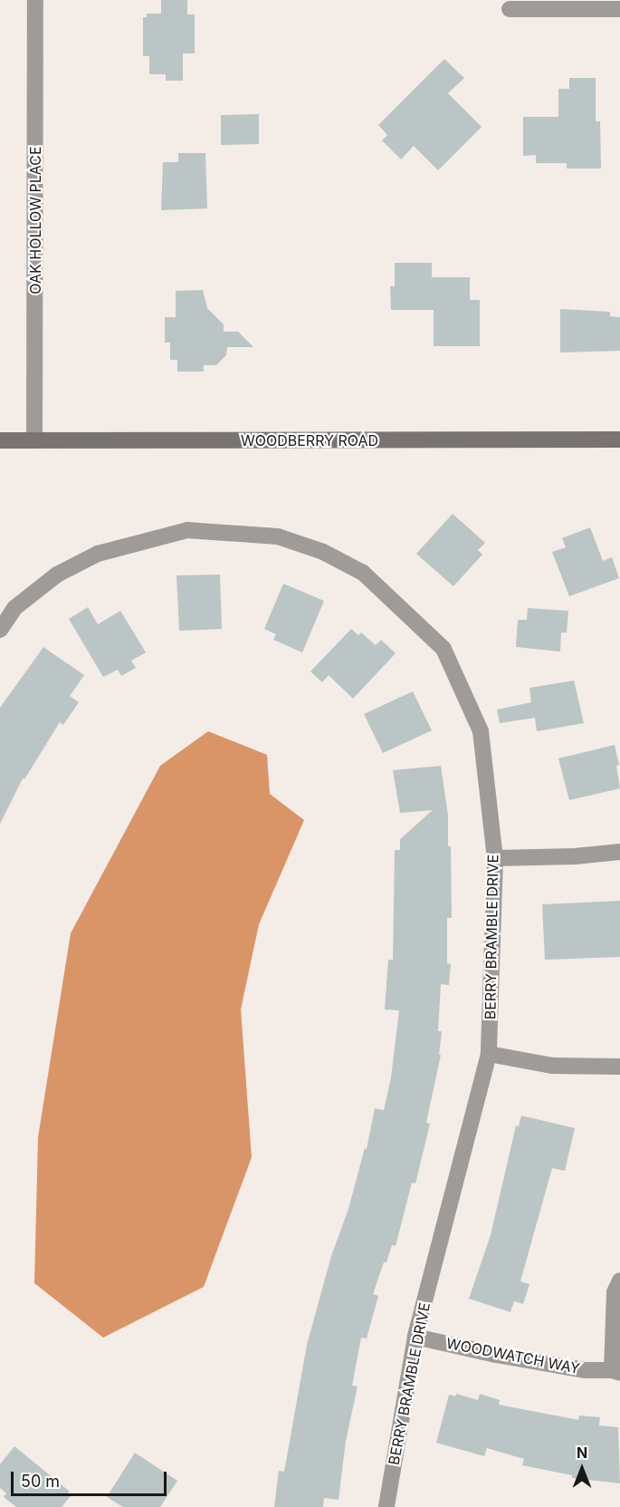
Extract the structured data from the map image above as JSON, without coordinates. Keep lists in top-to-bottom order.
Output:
{
  "streets": {
    "street": [
      "OAK HOLLOW PLACE",
      "WOODBERRY ROAD",
      "BERRY BRAMBLE DRIVE",
      "WOODWATCH WAY"
    ]
  },
  "crossings": [
    ["OAK HOLLOW PLACE", "WOODBERRY ROAD"],
    ["BERRY BRAMBLE DRIVE", "WOODWATCH WAY"]
  ],
  "scale_bar": "50 m",
  "north": "top"
}
